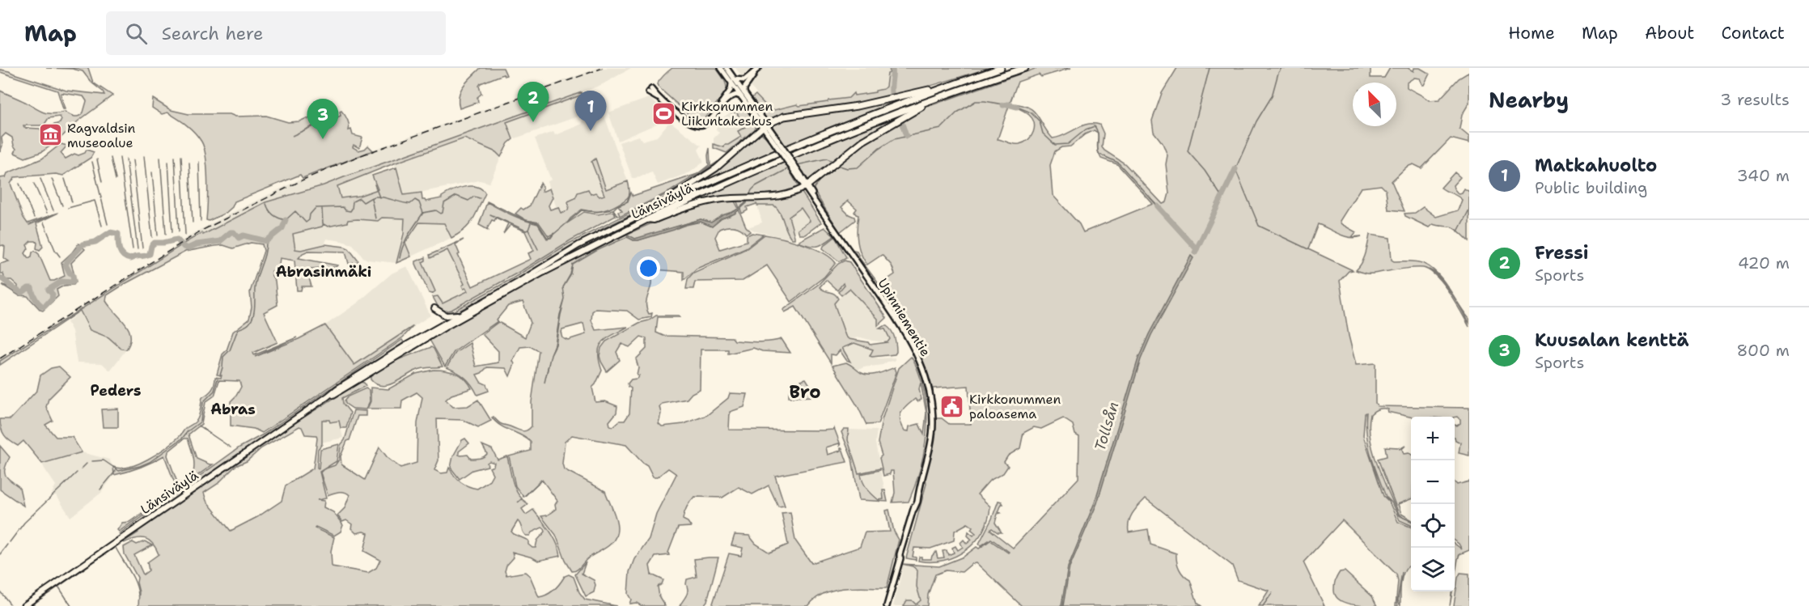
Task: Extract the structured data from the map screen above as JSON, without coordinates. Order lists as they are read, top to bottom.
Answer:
{
  "streets": {
    "highway": ["Länsiväylä"],
    "main road": ["Upinniementie"]
  },
  "districts": [
    "Abrasinmäki",
    "Peders",
    "Bro",
    "Abras"
  ],
  "water": ["Tollsån"],
  "places": {
    "sports": ["Kirkkonummen Liikuntakeskus"],
    "museum": ["Ragvaldsin museoalue"],
    "public building": ["Kirkkonummen paloasema"]
  },
  "north": "top left",
  "page": {
    "header": "Map",
    "search": "Search here",
    "nav": [
      "Home",
      "Map",
      "About",
      "Contact"
    ],
    "heading": ["Nearby", "3 results"],
    "pins": ["2", "1", "3"],
    "list": [
      {
        "mark": "1",
        "name": "Matkahuolto",
        "note": "Public building",
        "value": "340 m"
      },
      {
        "mark": "2",
        "name": "Fressi",
        "note": "Sports",
        "value": "420 m"
      },
      {
        "mark": "3",
        "name": "Kuusalan kenttä",
        "note": "Sports",
        "value": "800 m"
      }
    ],
    "map_buttons": ["+", "−"]
  }
}
